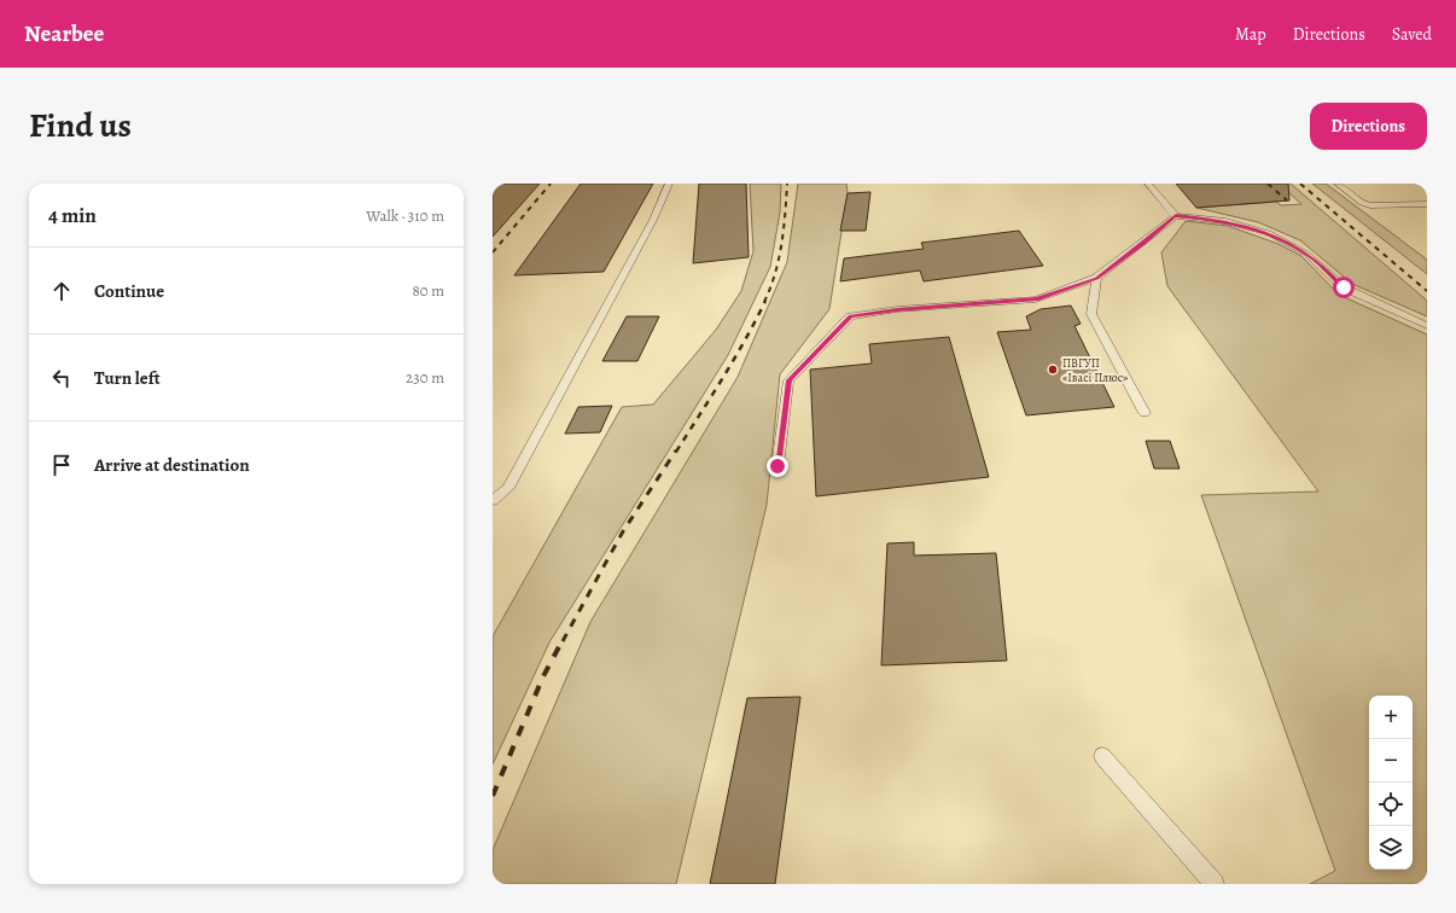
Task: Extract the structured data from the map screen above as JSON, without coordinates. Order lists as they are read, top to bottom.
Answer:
{
  "places": ["ПВГУП «Івасі Плюс»"],
  "page": {
    "header": "Nearbee",
    "nav": ["Map", "Directions", "Saved"],
    "title": "Find us",
    "buttons": "Directions",
    "heading": ["4 min", "Walk · 310 m"],
    "list": [
      ["Continue", "80 m"],
      ["Turn left", "230 m"],
      "Arrive at destination"
    ],
    "map_buttons": ["+", "−"]
  }
}
